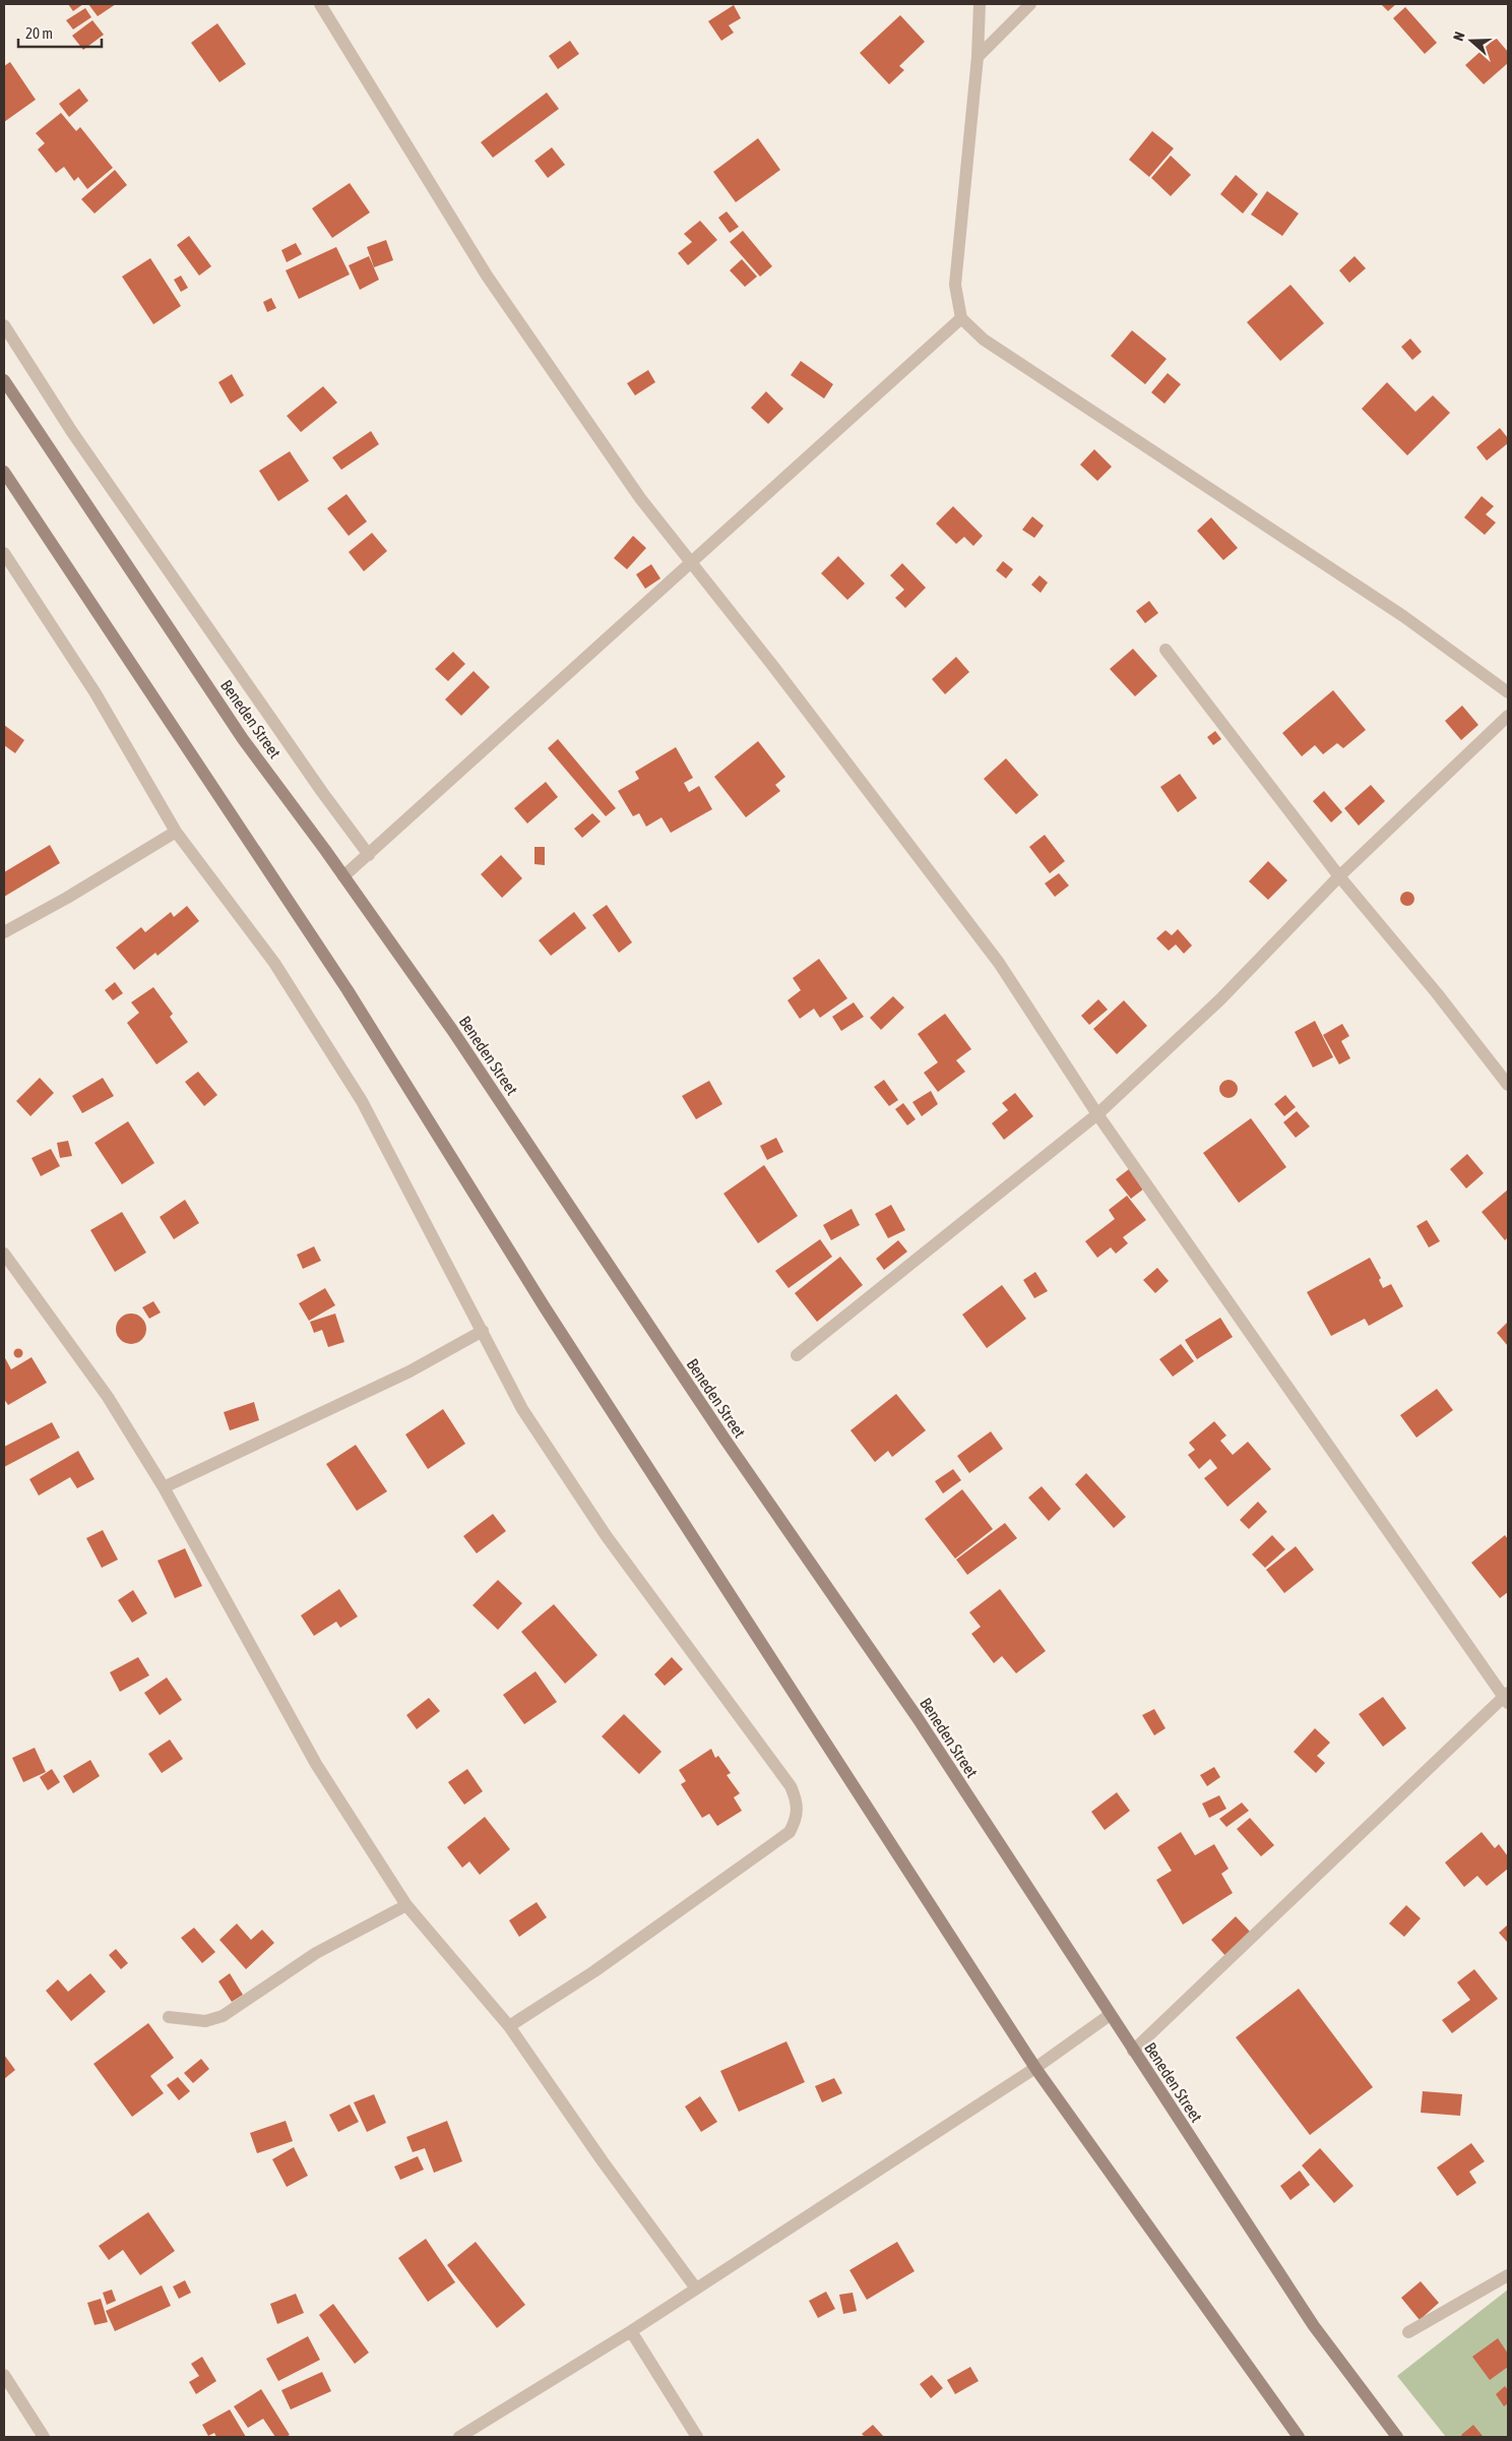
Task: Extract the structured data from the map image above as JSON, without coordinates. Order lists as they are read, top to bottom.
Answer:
{
  "streets": {
    "main road": ["Beneden Street"]
  },
  "scale_bar": "20 m",
  "north": "left"
}
